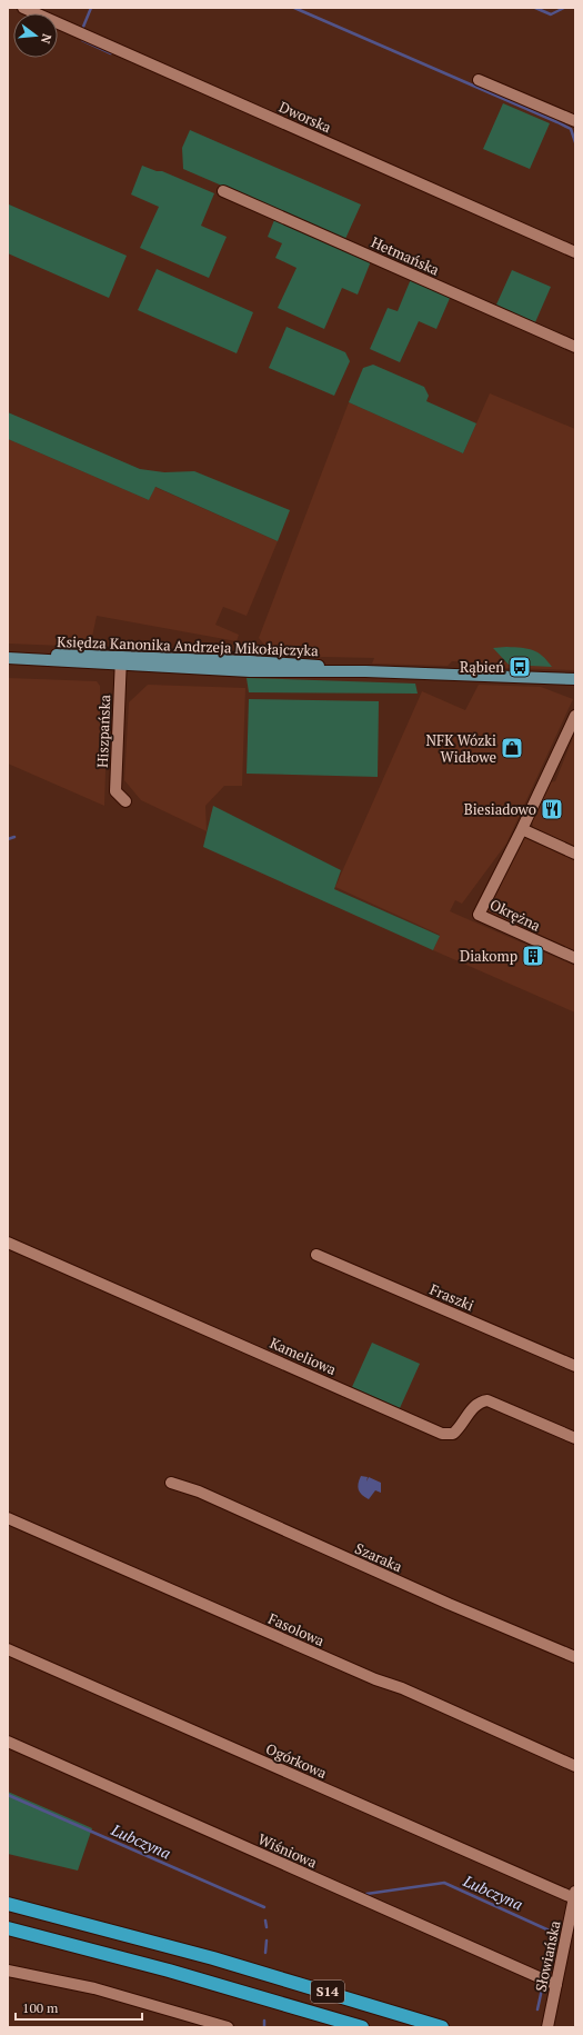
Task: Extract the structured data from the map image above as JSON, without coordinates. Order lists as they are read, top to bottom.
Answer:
{
  "streets": {
    "highway": ["S14"],
    "main road": ["Księdza Kanonika Andrzeja Mikołajczyka"],
    "street": [
      "Dworska",
      "Hetmańska",
      "Hiszpańska",
      "Okrężna",
      "Fraszki",
      "Kameliowa",
      "Szaraka",
      "Fasolowa",
      "Ogórkowa",
      "Wiśniowa",
      "Słowiańska"
    ]
  },
  "crossings": [
    ["Księdza Kanonika Andrzeja Mikołajczyka", "Hiszpańska"],
    ["Ogórkowa", "Słowiańska"],
    ["Wiśniowa", "Słowiańska"]
  ],
  "water": ["Lubczyna"],
  "places": {
    "bus stop": ["Rąbień"],
    "shop": ["NFK Wózki Widłowe"],
    "restaurant": ["Biesiadowo"],
    "building": ["Diakomp"]
  },
  "scale_bar": "100 m",
  "north": "right"
}
